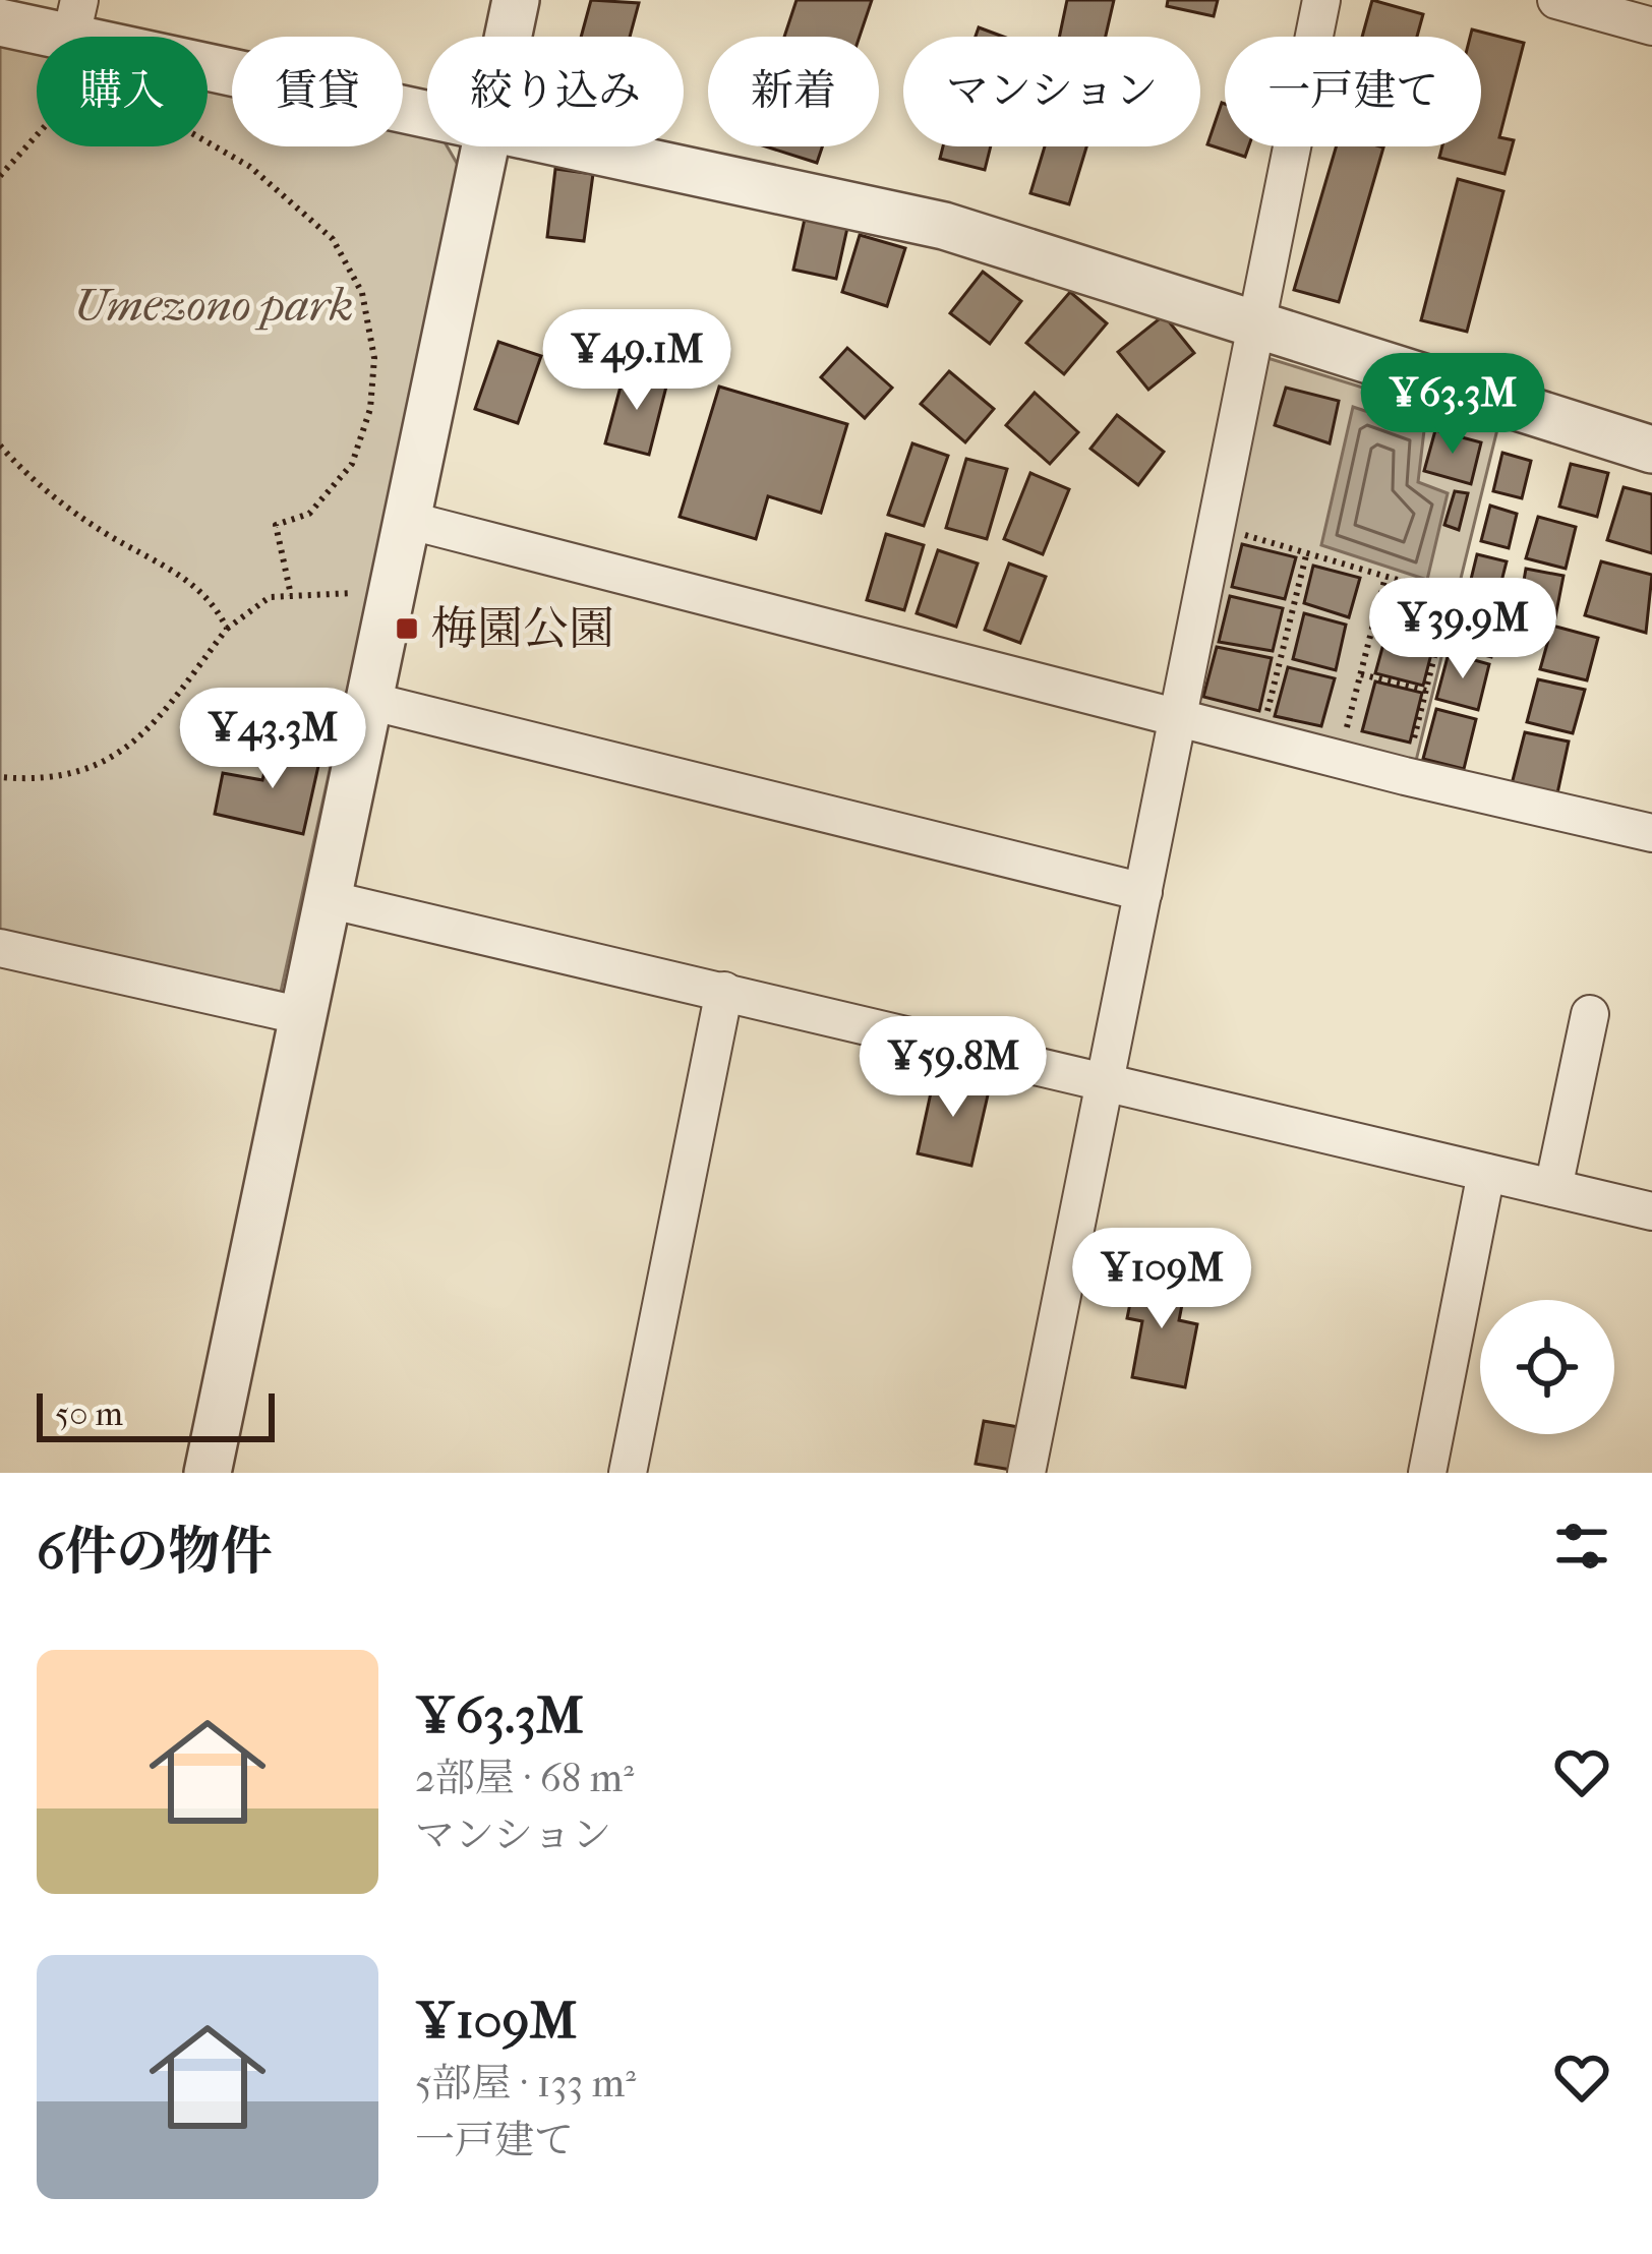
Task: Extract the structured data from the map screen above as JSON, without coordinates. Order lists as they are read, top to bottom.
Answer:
{
  "parks": ["Umezono park"],
  "places": {
    "transit": ["梅園公園"]
  },
  "scale_bar": "50 m",
  "page": {
    "chip": [
      "購入",
      "賃貸",
      "絞り込み",
      "新着",
      "マンション",
      "一戸建て"
    ],
    "price": [
      "¥49.1M",
      "¥63.3M",
      "¥39.9M",
      "¥43.3M",
      "¥59.8M",
      "¥109M"
    ],
    "scale": "50 m",
    "heading": "6件の物件",
    "list": [
      {
        "name": "¥63.3M",
        "note": "2部屋 · 68 m² · マンション"
      },
      {
        "name": "¥109M",
        "note": "5部屋 · 133 m² · 一戸建て"
      }
    ]
  }
}
